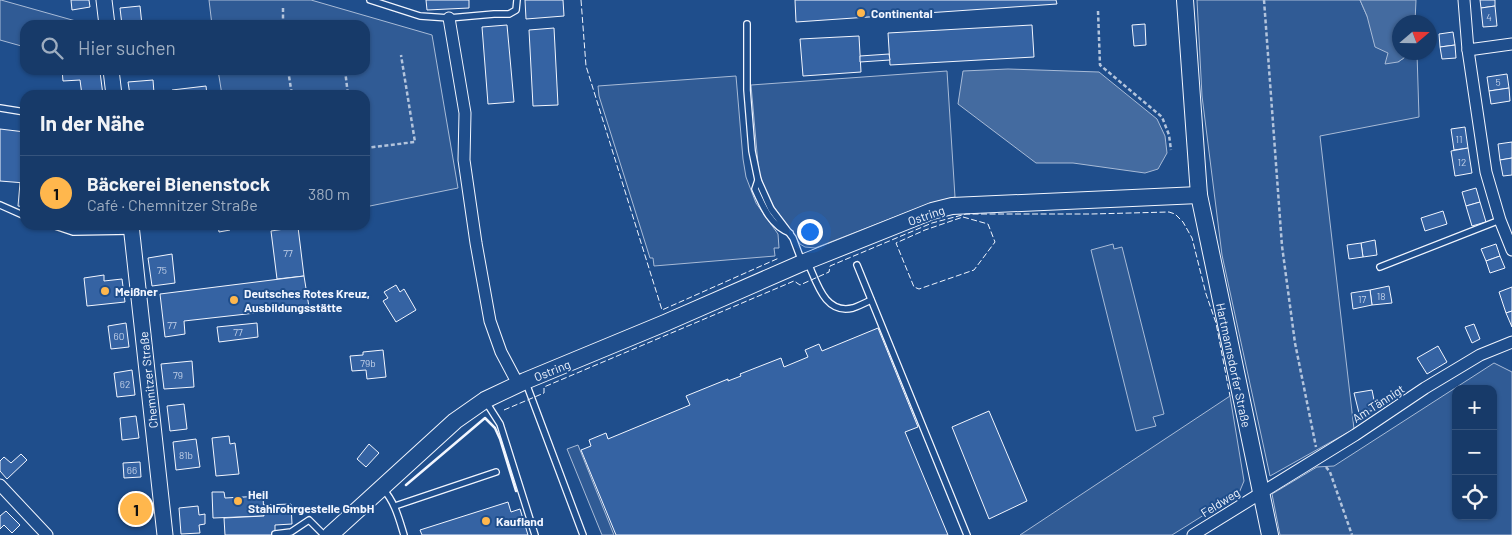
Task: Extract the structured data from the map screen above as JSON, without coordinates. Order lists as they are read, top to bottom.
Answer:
{
  "streets": {
    "main road": ["Ostring", "Hartmannsdorfer Straße"],
    "street": ["Chemnitzer Straße", "Am Tännigt", "Feldweg"]
  },
  "crossings": [
    ["Ostring", "Hartmannsdorfer Straße"],
    ["Hartmannsdorfer Straße", "Am Tännigt"],
    ["Hartmannsdorfer Straße", "Feldweg"],
    ["Am Tännigt", "Feldweg"]
  ],
  "places": [
    "Continental",
    "Meißner",
    "Deutsches Rotes Kreuz, Ausbildungsstätte",
    "Heil Stahlrohrgestelle GmbH",
    "Kaufland"
  ],
  "house_numbers": [
    "4",
    "5",
    "11",
    "12",
    "77",
    "75",
    "18",
    "17",
    "77",
    "77",
    "60",
    "79b",
    "79",
    "62",
    "81b",
    "66"
  ],
  "north": "right",
  "page": {
    "search": "Hier suchen",
    "heading": "In der Nähe",
    "list": [
      {
        "mark": "1",
        "name": "Bäckerei Bienenstock",
        "note": "Café · Chemnitzer Straße",
        "value": "380 m"
      }
    ],
    "map_buttons": ["+", "−"],
    "pins": "1"
  }
}
